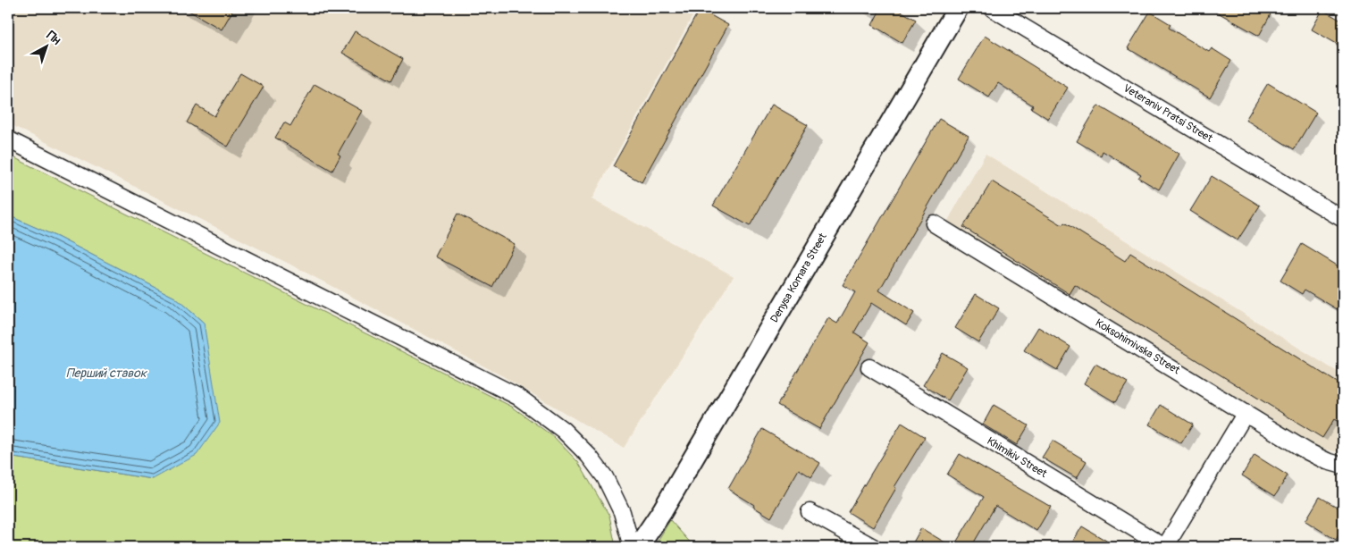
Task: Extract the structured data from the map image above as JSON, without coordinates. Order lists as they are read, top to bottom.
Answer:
{
  "streets": {
    "street": [
      "Veteraniv Pratsi Street",
      "Denysa Komara Street",
      "Koksohimivska Street",
      "Khimikiv Street"
    ]
  },
  "water": ["Перший ставок"],
  "north": "top right"
}
